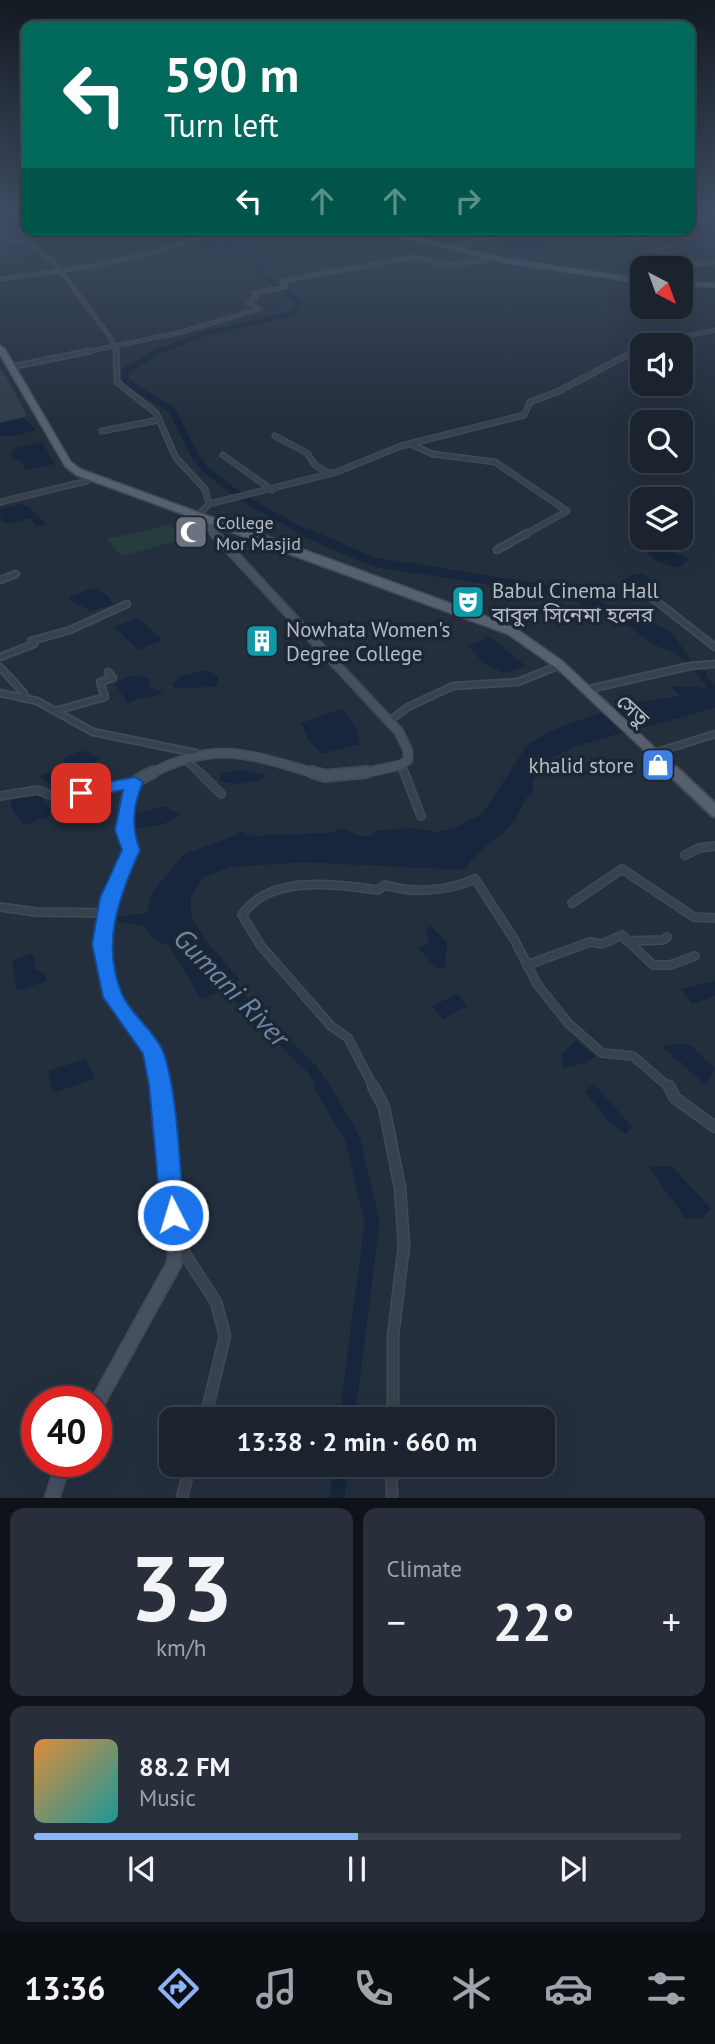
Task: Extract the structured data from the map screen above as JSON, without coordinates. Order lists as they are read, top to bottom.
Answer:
{
  "streets": {
    "main road": ["সেতু"]
  },
  "water": ["Gumani River"],
  "places": {
    "mosque": ["College Mor Masjid"],
    "theatre": ["Babul Cinema Hall বাবুল সিনেমা হলের"],
    "building": ["Nowhata Women's Degree College"],
    "shop": ["khalid store"]
  },
  "north": "bottom right",
  "page": {
    "turn": ["590 m", "Turn left"],
    "limit": "40",
    "trip": "13:38 · 2 min · 660 m",
    "tile": [
      ["33", "km/h"],
      "Climate"
    ],
    "heat": ["−", "22°", "+"],
    "song": ["88.2 FM", "Music"],
    "tabs": "13:36"
  }
}
